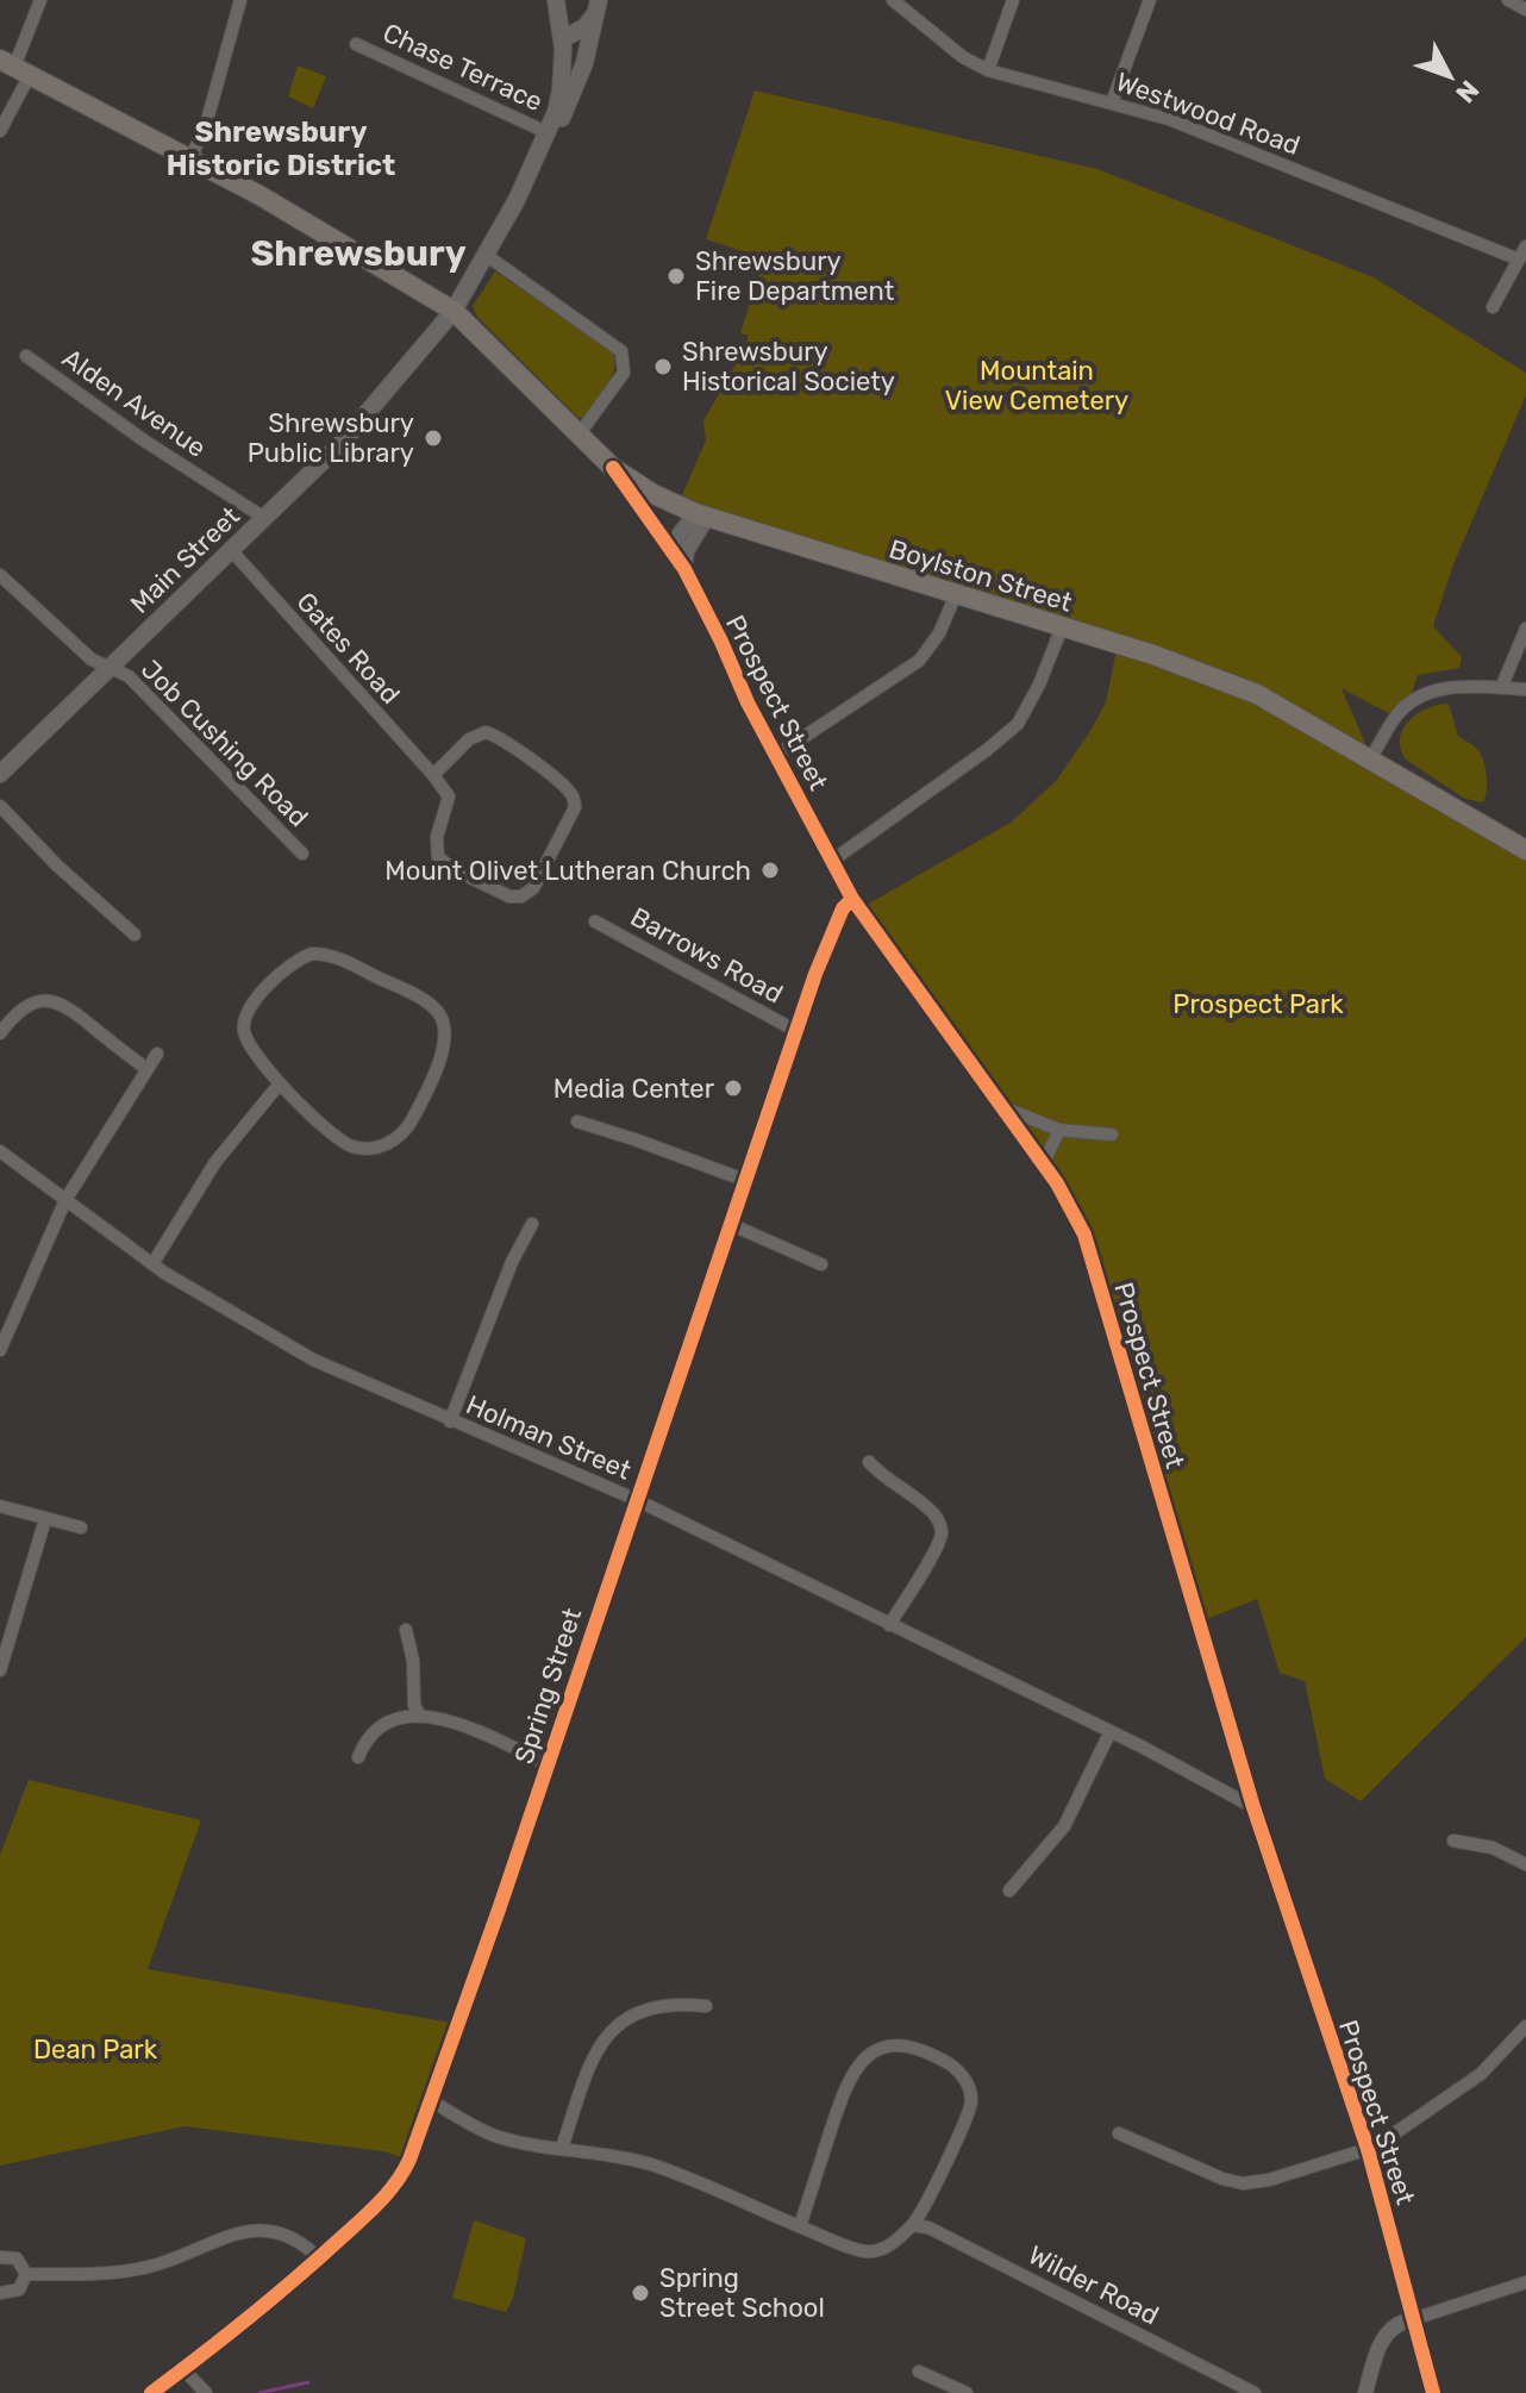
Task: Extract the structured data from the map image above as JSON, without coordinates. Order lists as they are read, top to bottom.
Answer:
{
  "streets": {
    "main road": ["Main Street", "Boylston Street"],
    "street": [
      "Chase Terrace",
      "Westwood Road",
      "Alden Avenue",
      "Gates Road",
      "Prospect Street",
      "Job Cushing Road",
      "Barrows Road",
      "Holman Street",
      "Spring Street",
      "Wilder Road"
    ]
  },
  "crossings": [
    ["Chase Terrace", "Main Street"],
    ["Alden Avenue", "Main Street"],
    ["Main Street", "Boylston Street"],
    ["Main Street", "Gates Road"],
    ["Main Street", "Job Cushing Road"],
    ["Boylston Street", "Prospect Street"],
    ["Prospect Street", "Holman Street"],
    ["Prospect Street", "Spring Street"],
    ["Barrows Road", "Spring Street"],
    ["Holman Street", "Spring Street"]
  ],
  "districts": ["Shrewsbury Historic District", "Shrewsbury"],
  "parks": ["Mountain View Cemetery", "Prospect Park", "Dean Park"],
  "places": [
    "Shrewsbury Fire Department",
    "Shrewsbury Historical Society",
    "Shrewsbury Public Library",
    "Mount Olivet Lutheran Church",
    "Media Center",
    "Spring Street School"
  ],
  "north": "bottom right"
}
